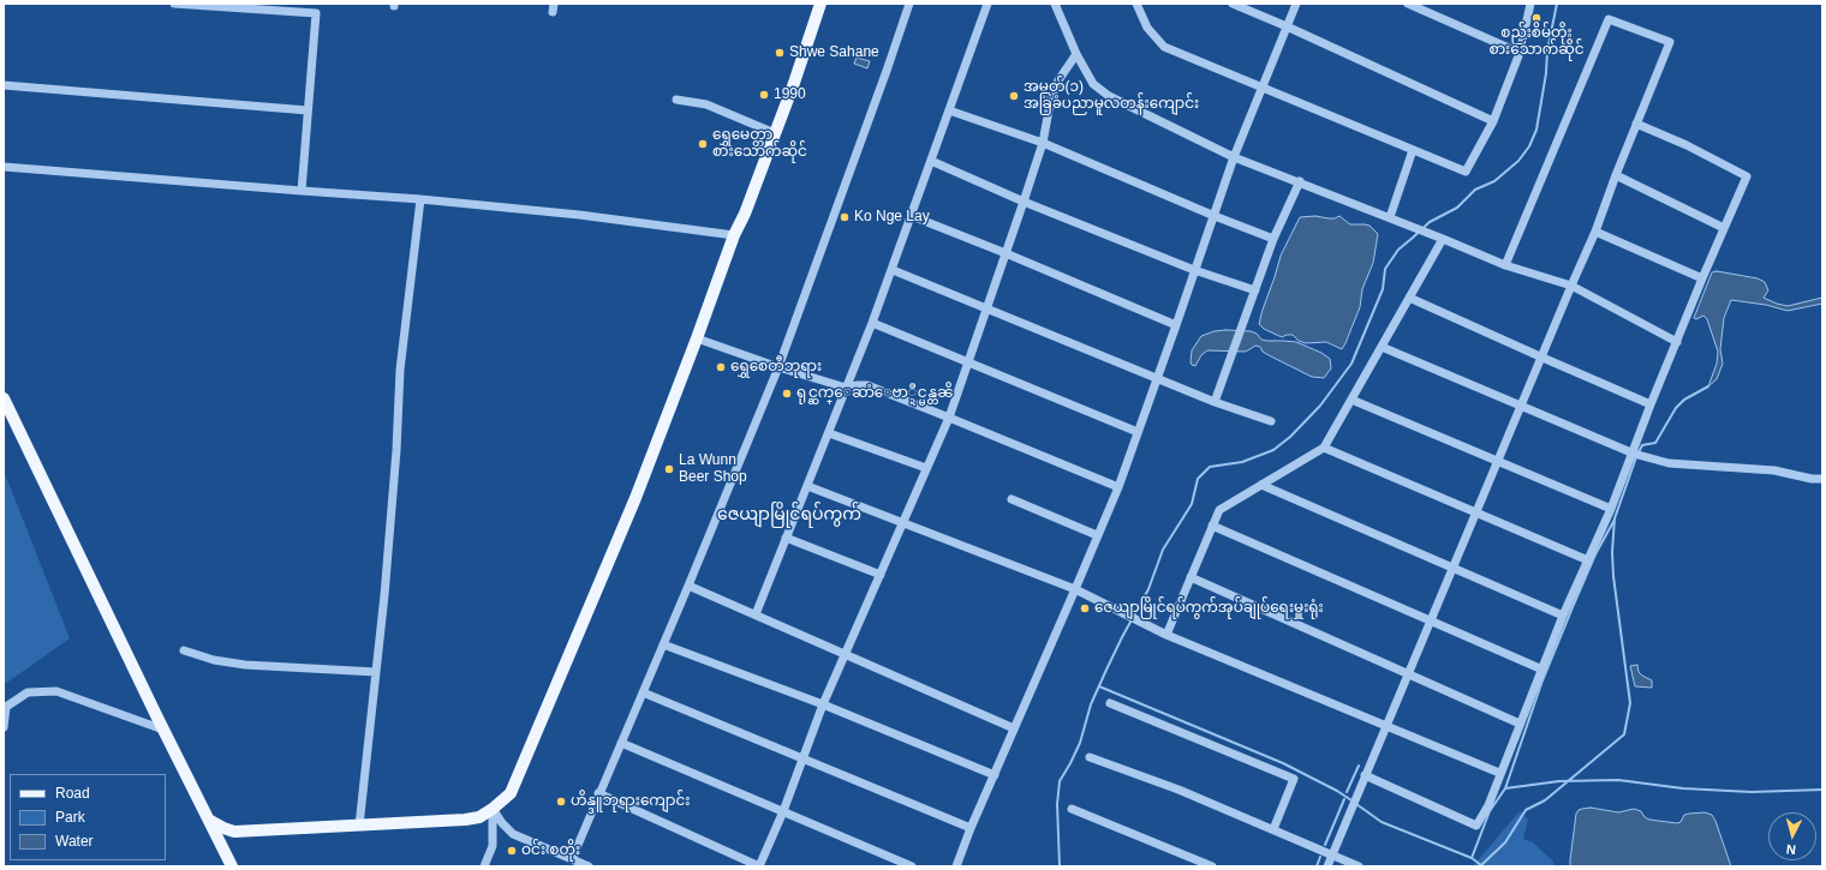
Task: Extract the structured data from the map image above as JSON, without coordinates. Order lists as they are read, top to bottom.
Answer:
{
  "districts": ["ဇေယျာမြိုင်ရပ်ကွက်"],
  "places": [
    "စည်းစိမ်တိုး စားသောက်ဆိုင်",
    "Shwe Sahane",
    "1990",
    "အမှတ်(၁) အခြခံပညာမူလတန်းကျောင်း",
    "ရွှေမေတ္တာ စားသောက်ဆိုင်",
    "Ko Nge Lay",
    "ရွှေစေတီဘုရား",
    "ရုင္ဆက္ေဆာံေဗာ္ဍဳင္မန္တၼိ",
    "La Wunn Beer Shop",
    "ဇေယျာမြိုင်ရပ်ကွက်အုပ်ချုပ်ရေးမှူးရုံး",
    "ဟိန္ဒူဘုရားကျောင်း",
    "ဝင်း စတိုး"
  ],
  "legend": ["Road", "Park", "Water"],
  "north": "bottom"
}
